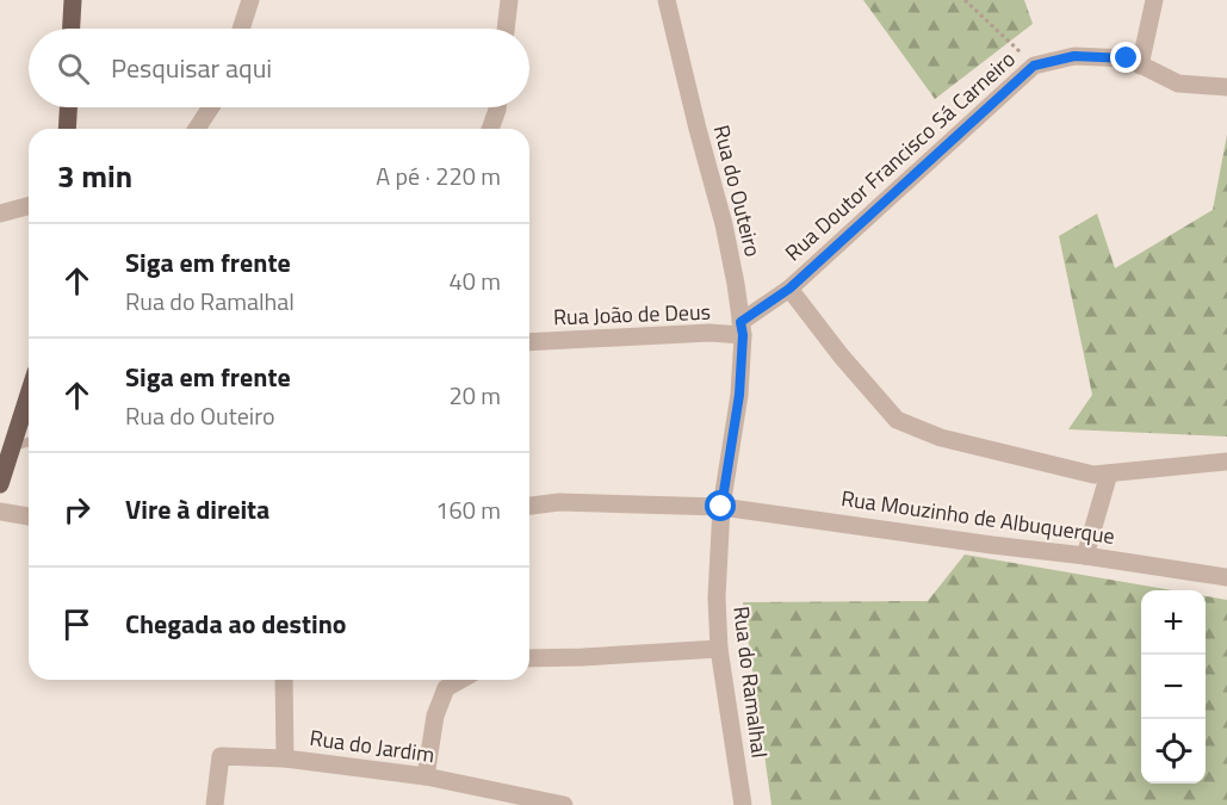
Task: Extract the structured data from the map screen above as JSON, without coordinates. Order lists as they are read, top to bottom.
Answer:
{
  "streets": {
    "street": [
      "Rua Doutor Francisco Sá Carneiro",
      "Rua do Outeiro",
      "Rua João de Deus",
      "Rua Mouzinho de Albuquerque",
      "Rua do Ramalhal",
      "Rua do Jardim"
    ]
  },
  "crossings": [
    ["Rua Doutor Francisco Sá Carneiro", "Rua do Outeiro"],
    ["Rua Doutor Francisco Sá Carneiro", "Rua João de Deus"],
    ["Rua do Outeiro", "Rua João de Deus"],
    ["Rua do Outeiro", "Rua do Ramalhal"],
    ["Rua Mouzinho de Albuquerque", "Rua do Ramalhal"]
  ],
  "page": {
    "search": "Pesquisar aqui",
    "heading": ["3 min", "A pé · 220 m"],
    "list": [
      ["Siga em frente", "Rua do Ramalhal", "40 m"],
      ["Siga em frente", "Rua do Outeiro", "20 m"],
      ["Vire à direita", "160 m"],
      "Chegada ao destino"
    ],
    "map_buttons": ["+", "−"]
  }
}
